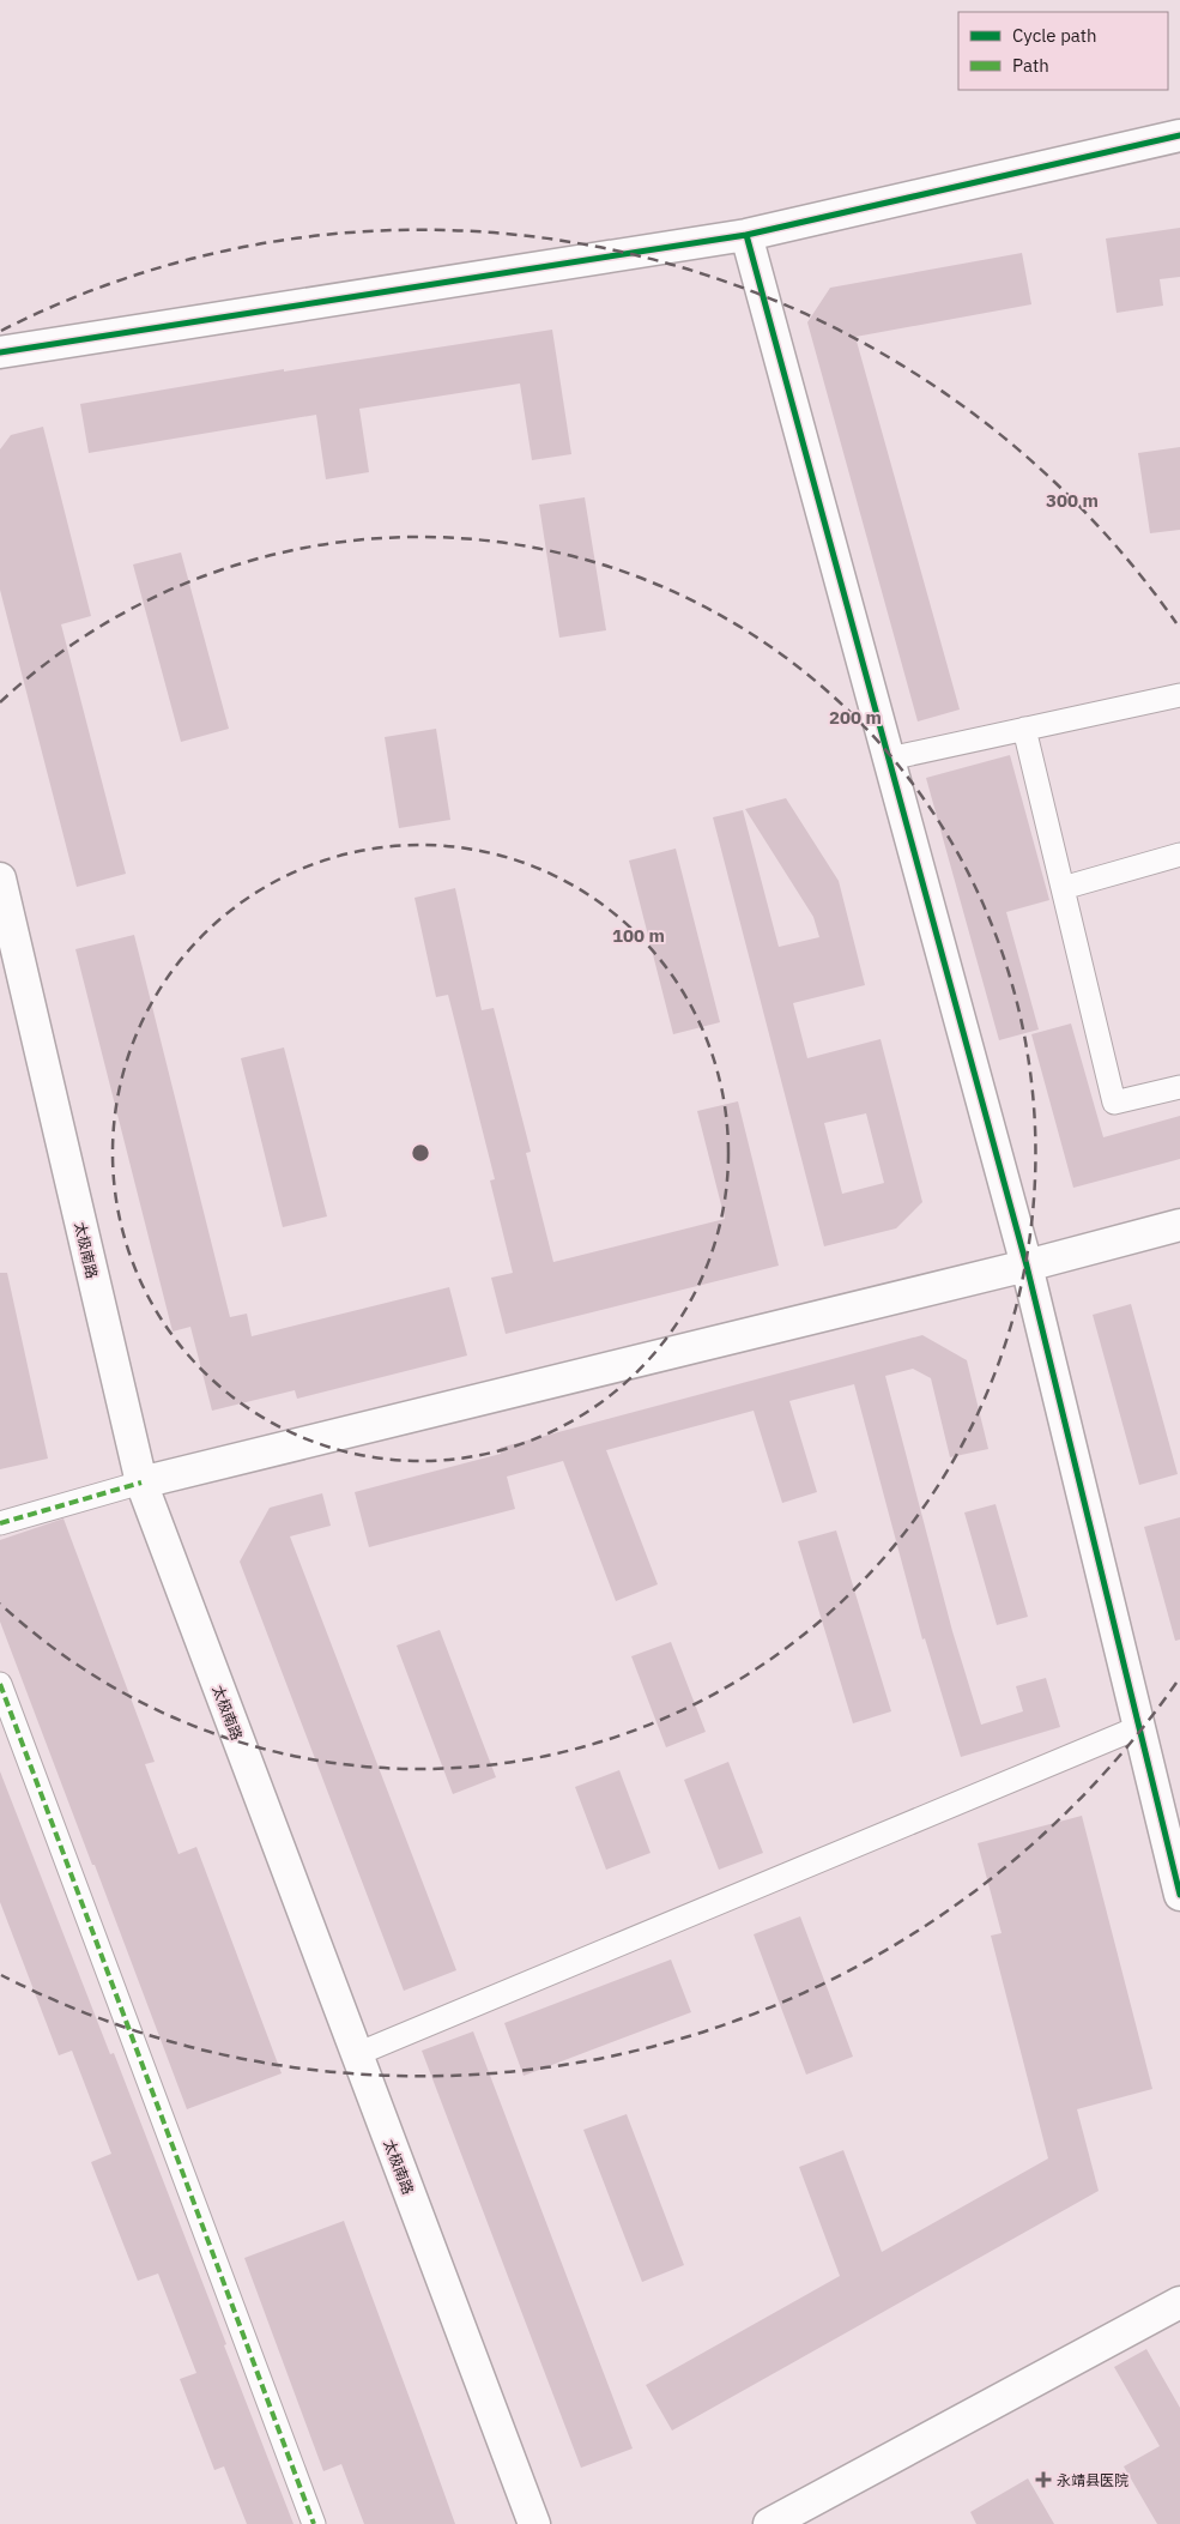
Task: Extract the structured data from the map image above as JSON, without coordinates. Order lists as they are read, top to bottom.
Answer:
{
  "streets": {
    "street": ["太极南路"]
  },
  "places": {
    "health": ["永靖县医院"]
  },
  "legend": ["Cycle path", "Path"],
  "rings": ["300 m", "200 m", "100 m"]
}
